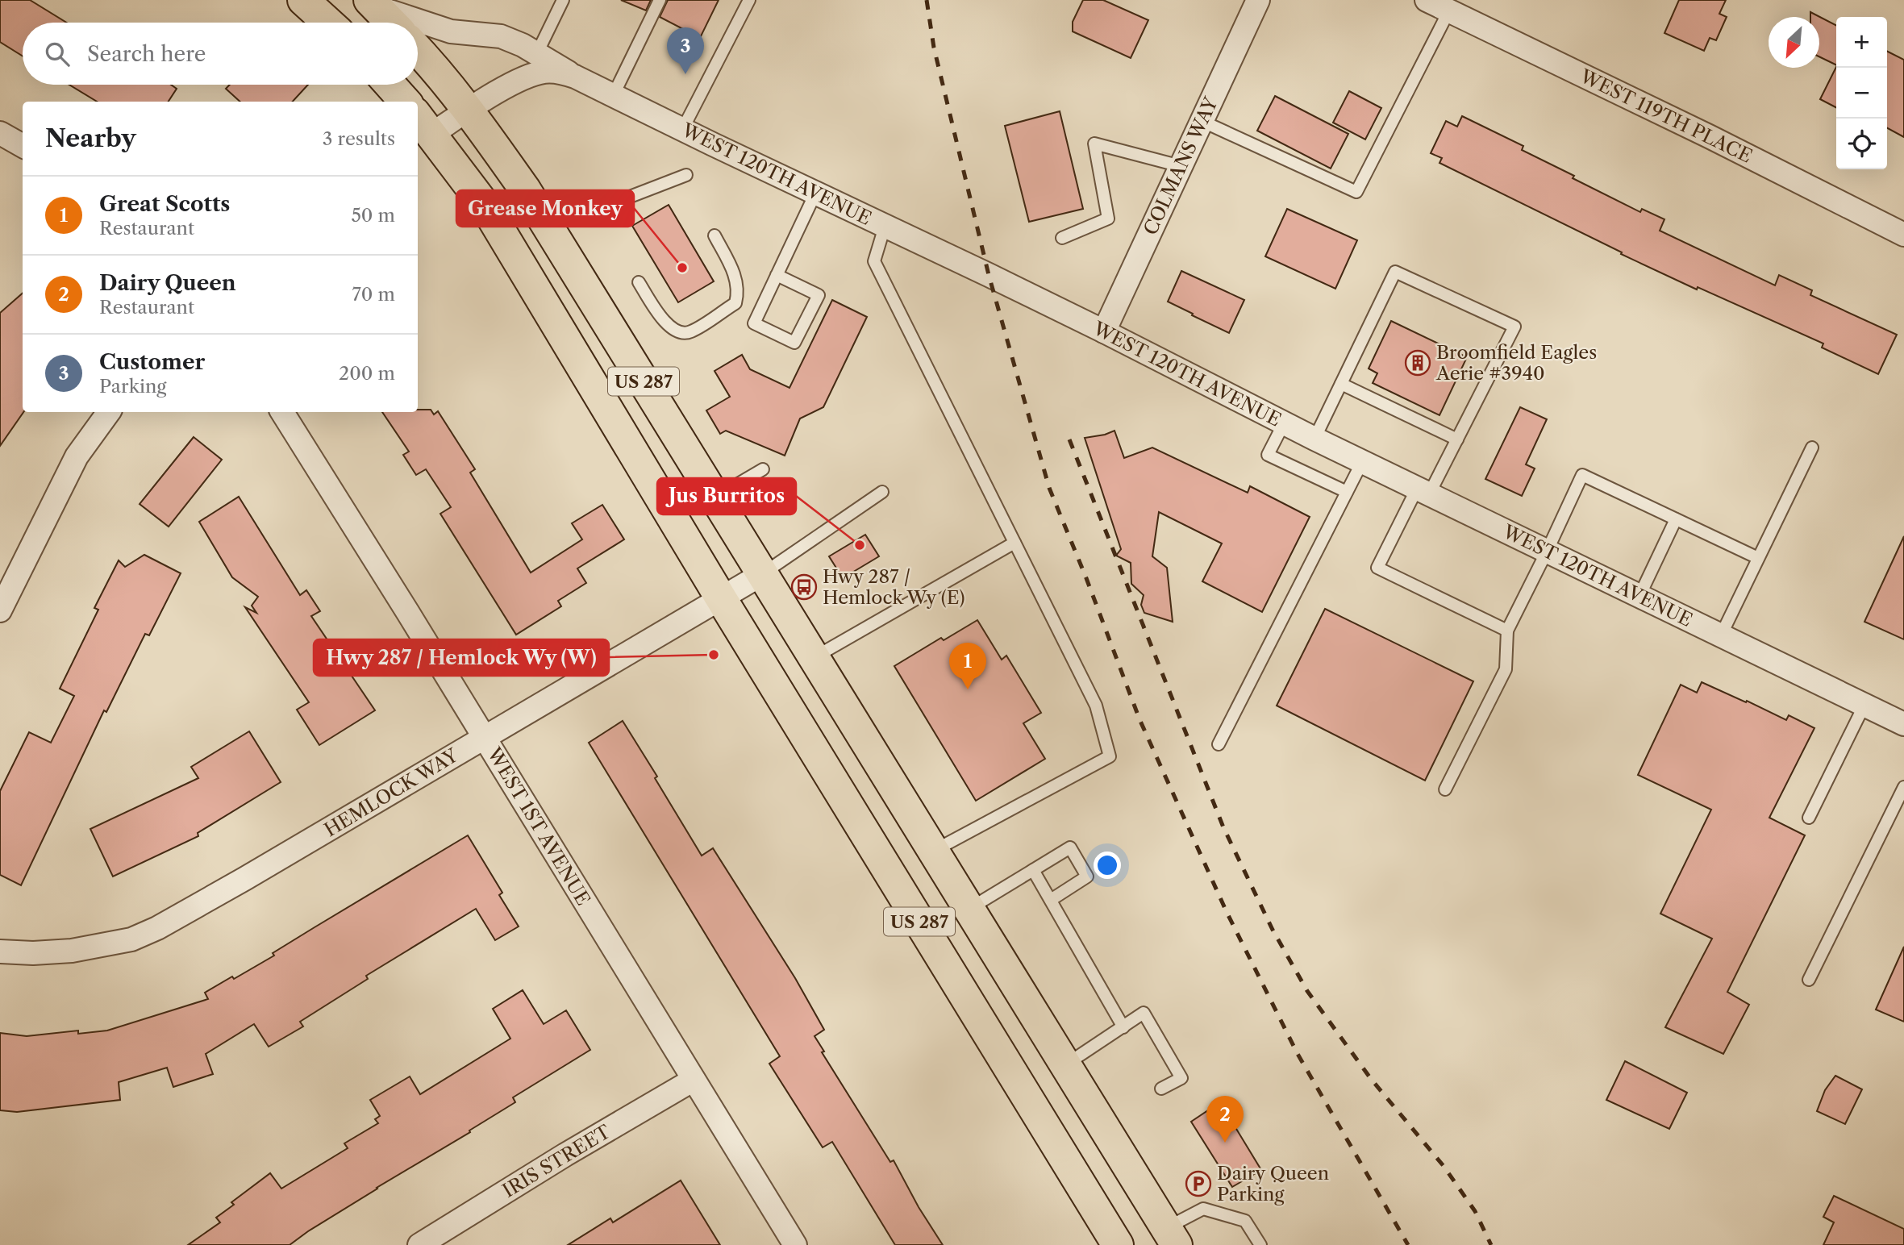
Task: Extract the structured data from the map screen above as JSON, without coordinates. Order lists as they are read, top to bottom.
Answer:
{
  "streets": {
    "main road": ["US 287"],
    "street": [
      "WEST 119TH PLACE",
      "COLMANS WAY",
      "WEST 120TH AVENUE",
      "HEMLOCK WAY",
      "WEST 1ST AVENUE",
      "IRIS STREET"
    ]
  },
  "crossings": [
    ["COLMANS WAY", "WEST 120TH AVENUE"],
    ["WEST 120TH AVENUE", "US 287"],
    ["US 287", "HEMLOCK WAY"],
    ["HEMLOCK WAY", "WEST 1ST AVENUE"],
    ["WEST 1ST AVENUE", "IRIS STREET"]
  ],
  "places": {
    "other": ["Grease Monkey", "Jus Burritos", "Hwy 287 / Hemlock Wy (W)"],
    "building": ["Broomfield Eagles Aerie #3940"],
    "bus stop": ["Hwy 287 / Hemlock Wy (E)"],
    "parking": ["Dairy Queen Parking"]
  },
  "north": "bottom left",
  "page": {
    "map_buttons": ["+", "−"],
    "search": "Search here",
    "pins": ["3", "1", "2"],
    "heading": ["Nearby", "3 results"],
    "list": [
      {
        "mark": "1",
        "name": "Great Scotts",
        "note": "Restaurant",
        "value": "50 m"
      },
      {
        "mark": "2",
        "name": "Dairy Queen",
        "note": "Restaurant",
        "value": "70 m"
      },
      {
        "mark": "3",
        "name": "Customer",
        "note": "Parking",
        "value": "200 m"
      }
    ]
  }
}
